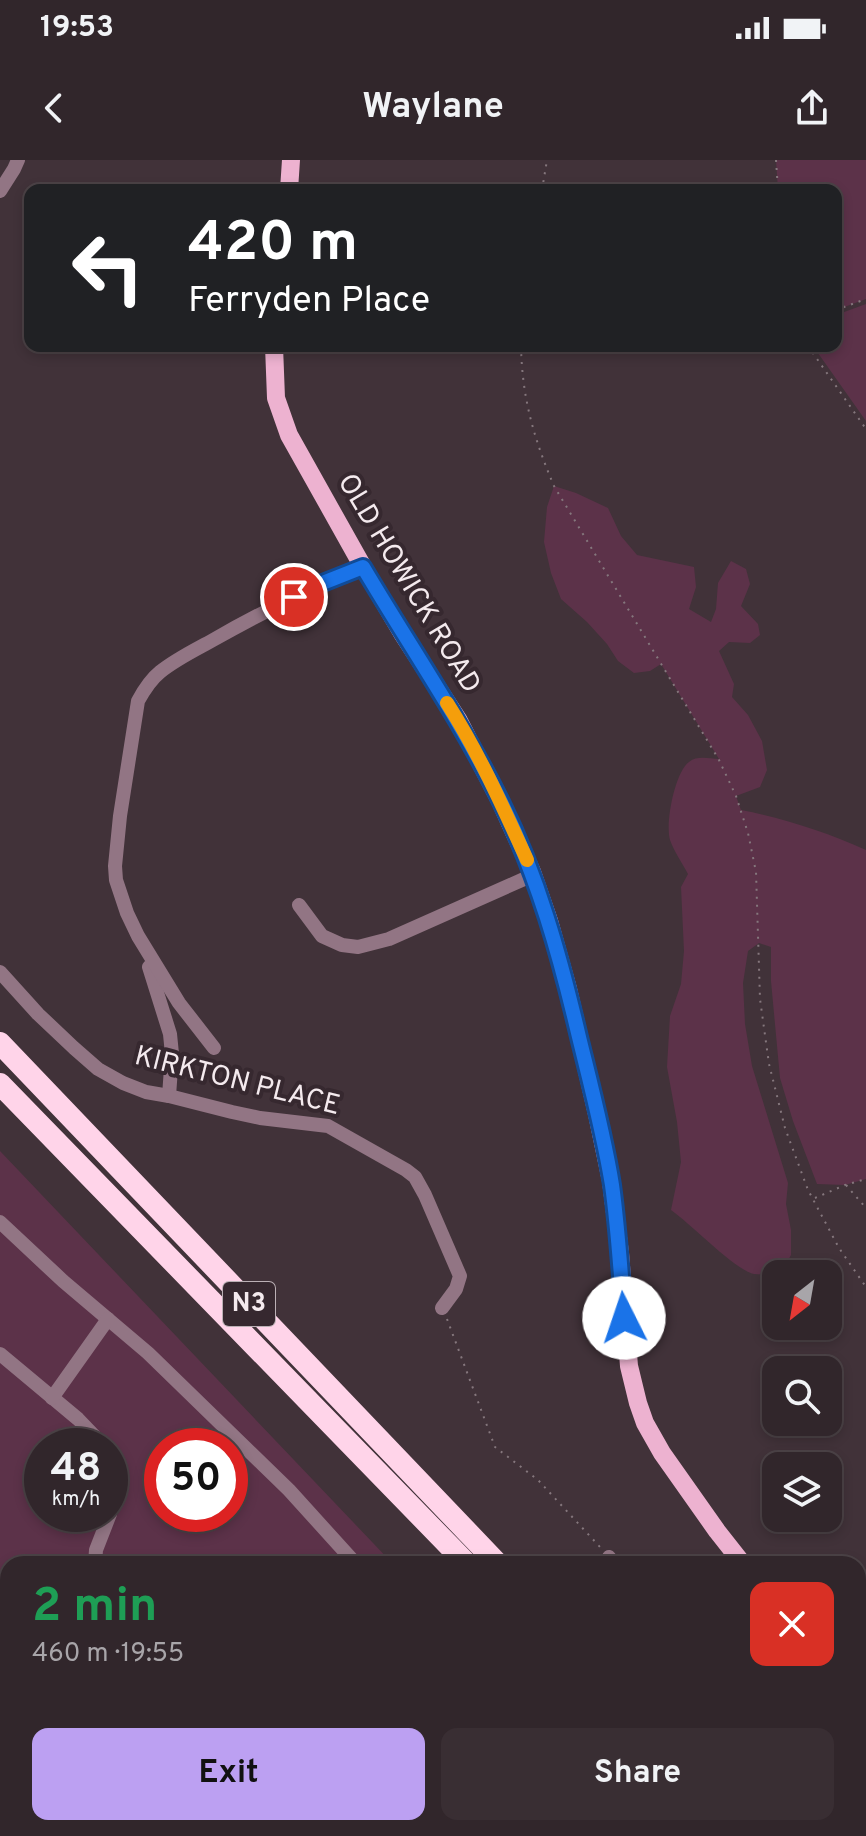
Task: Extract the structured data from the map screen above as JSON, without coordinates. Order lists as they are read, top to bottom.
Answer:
{
  "streets": {
    "highway": ["N3"],
    "main road": ["OLD HOWICK ROAD"],
    "street": ["KIRKTON PLACE"]
  },
  "north": "bottom left",
  "page": {
    "status": "19:53",
    "header": "Waylane",
    "turn": ["420 m", "Ferryden Place"],
    "speed": "48 km/h",
    "limit": "50",
    "heading": ["2 min", "460 m · 19:55"],
    "buttons": ["Exit", "Share"]
  }
}
